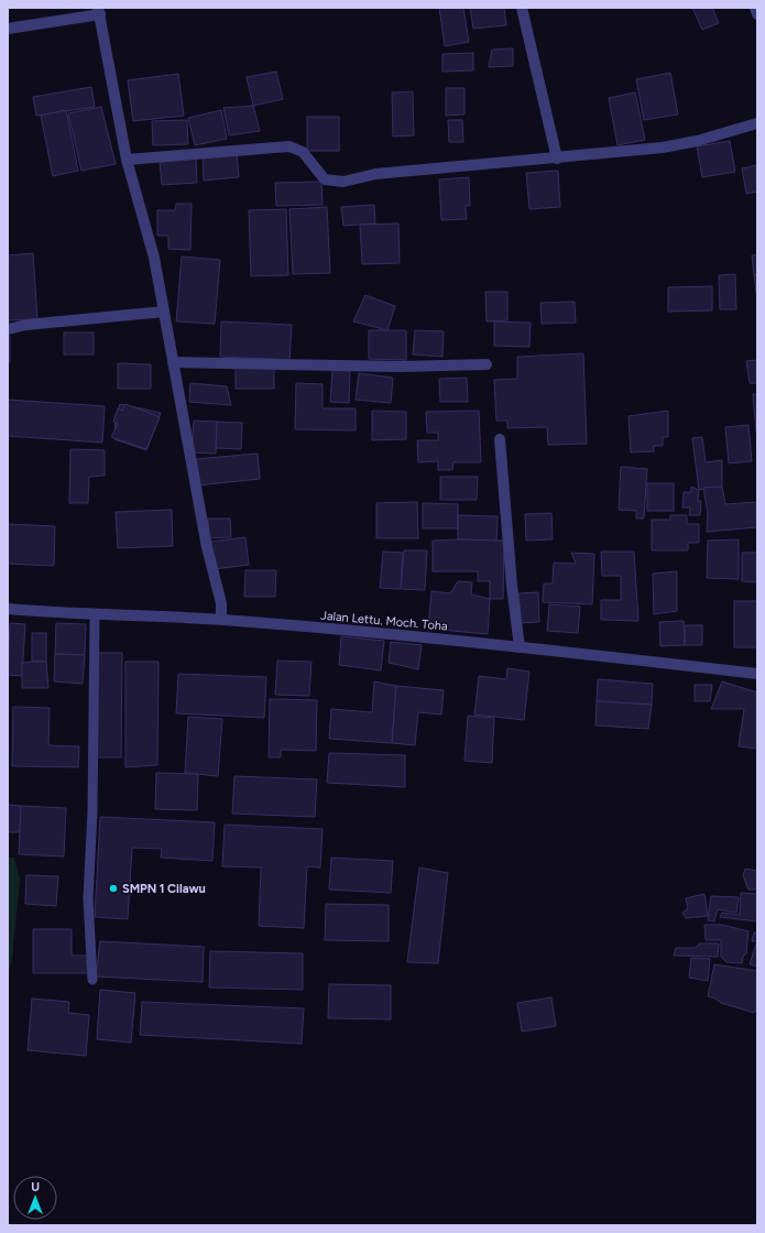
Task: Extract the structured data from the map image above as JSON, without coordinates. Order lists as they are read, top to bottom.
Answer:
{
  "streets": {
    "street": ["Jalan Lettu. Moch. Toha"]
  },
  "places": ["SMPN 1 Cilawu"],
  "north": "top"
}
